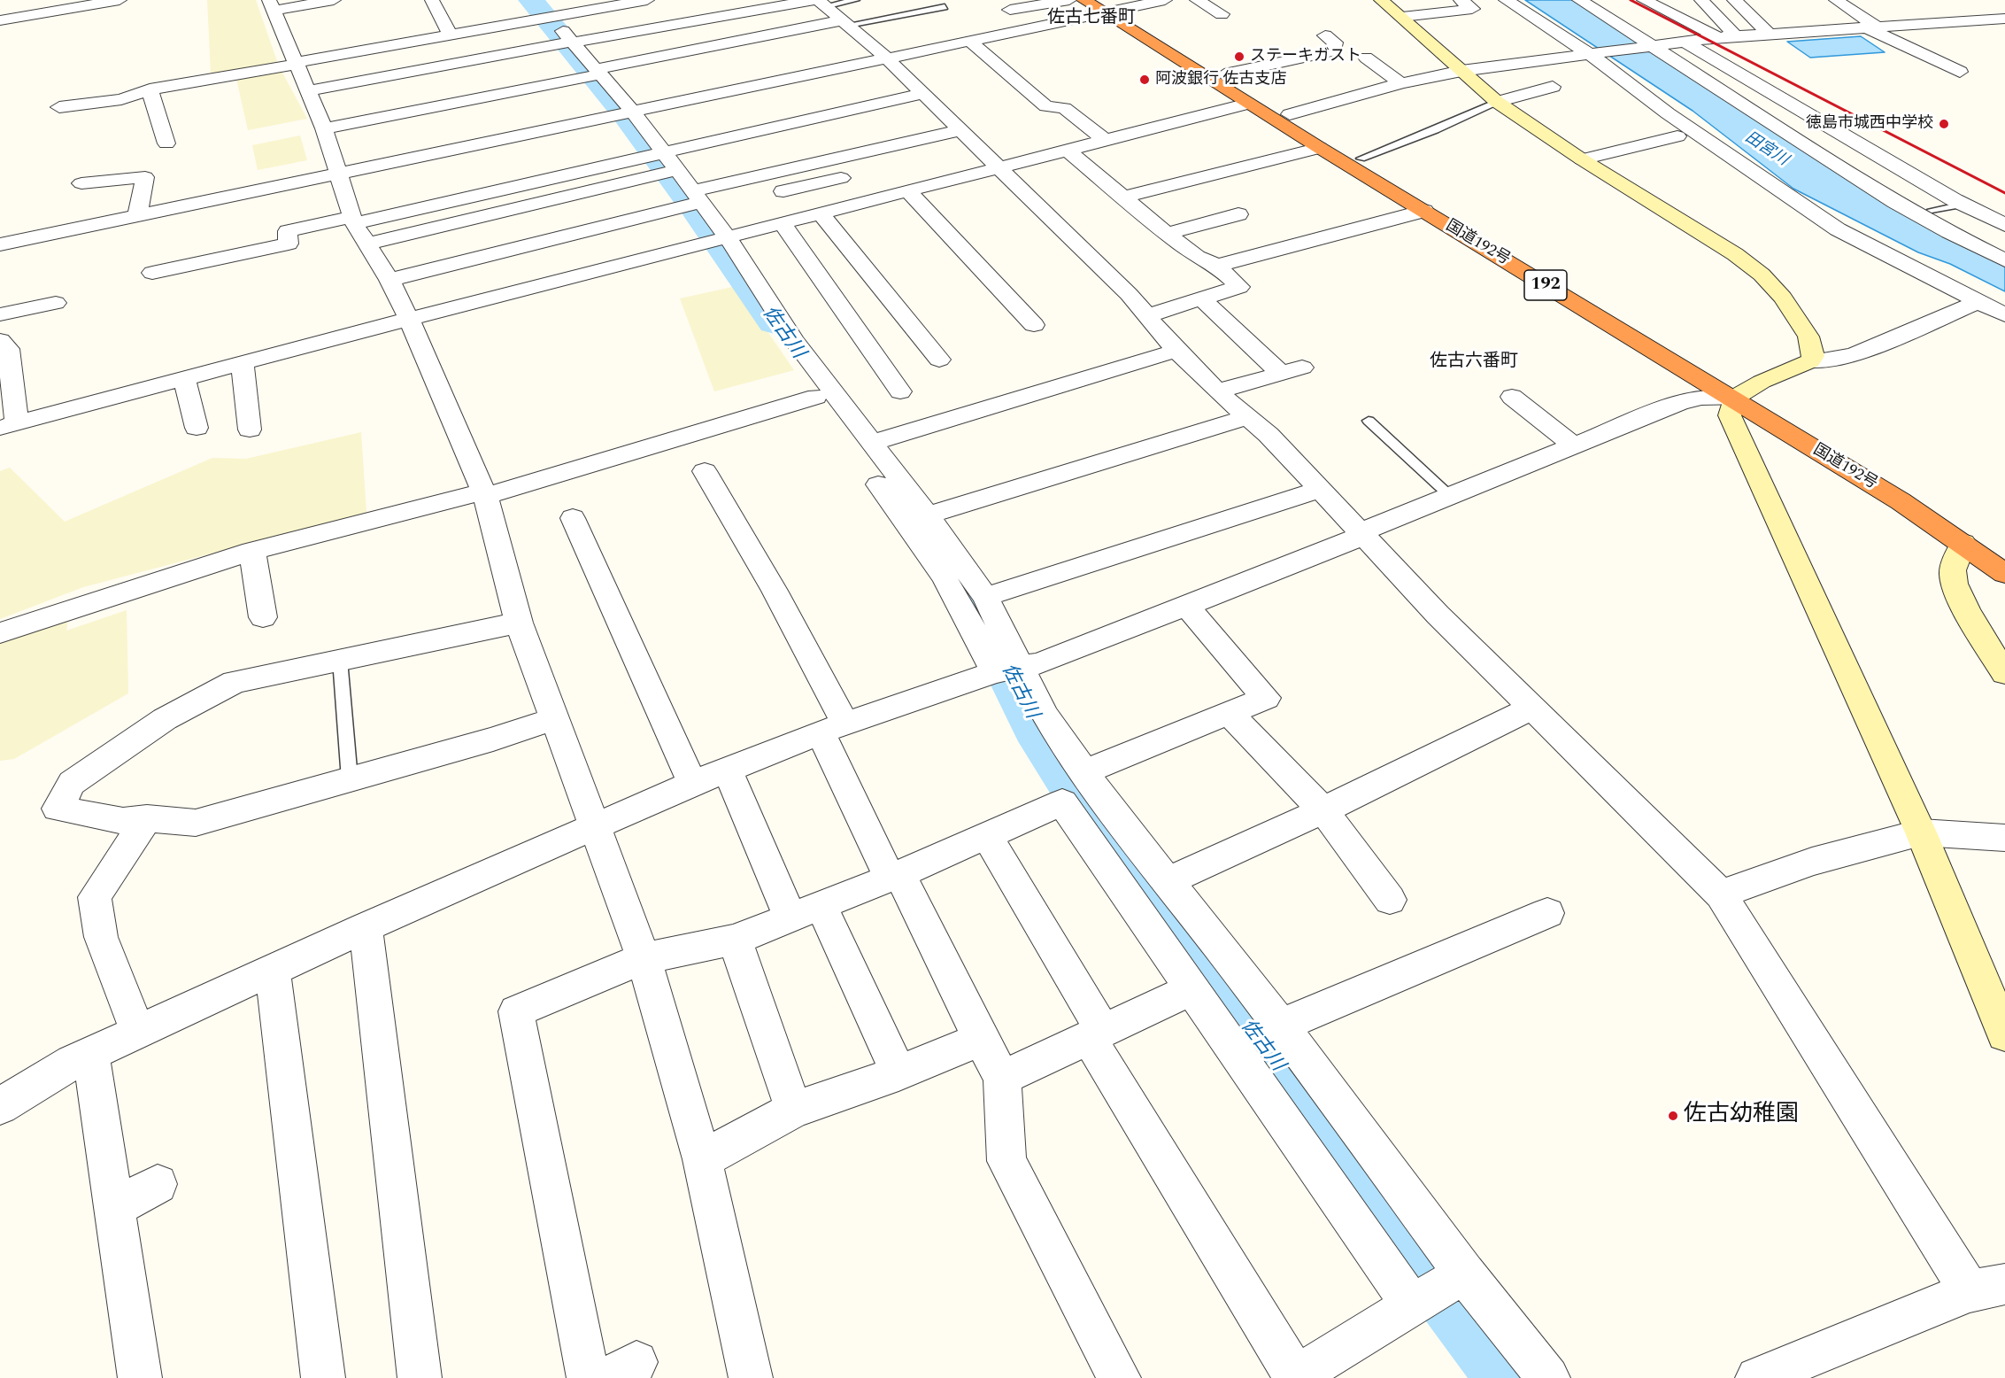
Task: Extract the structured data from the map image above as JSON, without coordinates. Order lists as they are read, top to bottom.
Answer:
{
  "streets": {
    "highway": ["国道192号", "192"]
  },
  "districts": ["佐古七番町", "佐古六番町"],
  "water": ["田宮川", "佐古川"],
  "places": [
    "ステーキガスト",
    "阿波銀行 佐古支店",
    "徳島市城西中学校",
    "佐古幼稚園"
  ]
}
